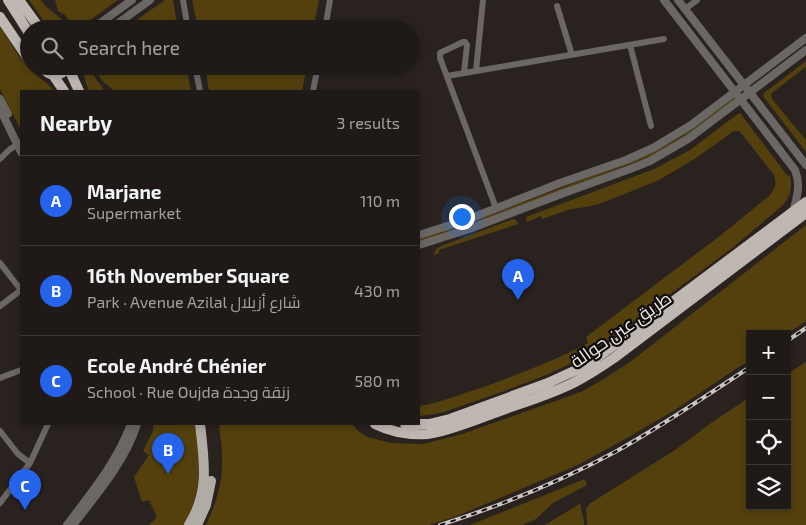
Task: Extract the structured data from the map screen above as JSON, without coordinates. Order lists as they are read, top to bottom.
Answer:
{
  "streets": {
    "highway": ["طريق عين حوالة"]
  },
  "page": {
    "search": "Search here",
    "heading": ["Nearby", "3 results"],
    "list": [
      {
        "mark": "A",
        "name": "Marjane",
        "note": "Supermarket",
        "value": "110 m"
      },
      {
        "mark": "B",
        "name": "16th November Square",
        "note": "Park · Avenue Azilal شارع أزيلال",
        "value": "430 m"
      },
      {
        "mark": "C",
        "name": "Ecole André Chénier",
        "note": "School · Rue Oujda زنقة وجدة",
        "value": "580 m"
      }
    ],
    "pins": ["A", "B", "C"],
    "map_buttons": ["+", "−"]
  }
}
